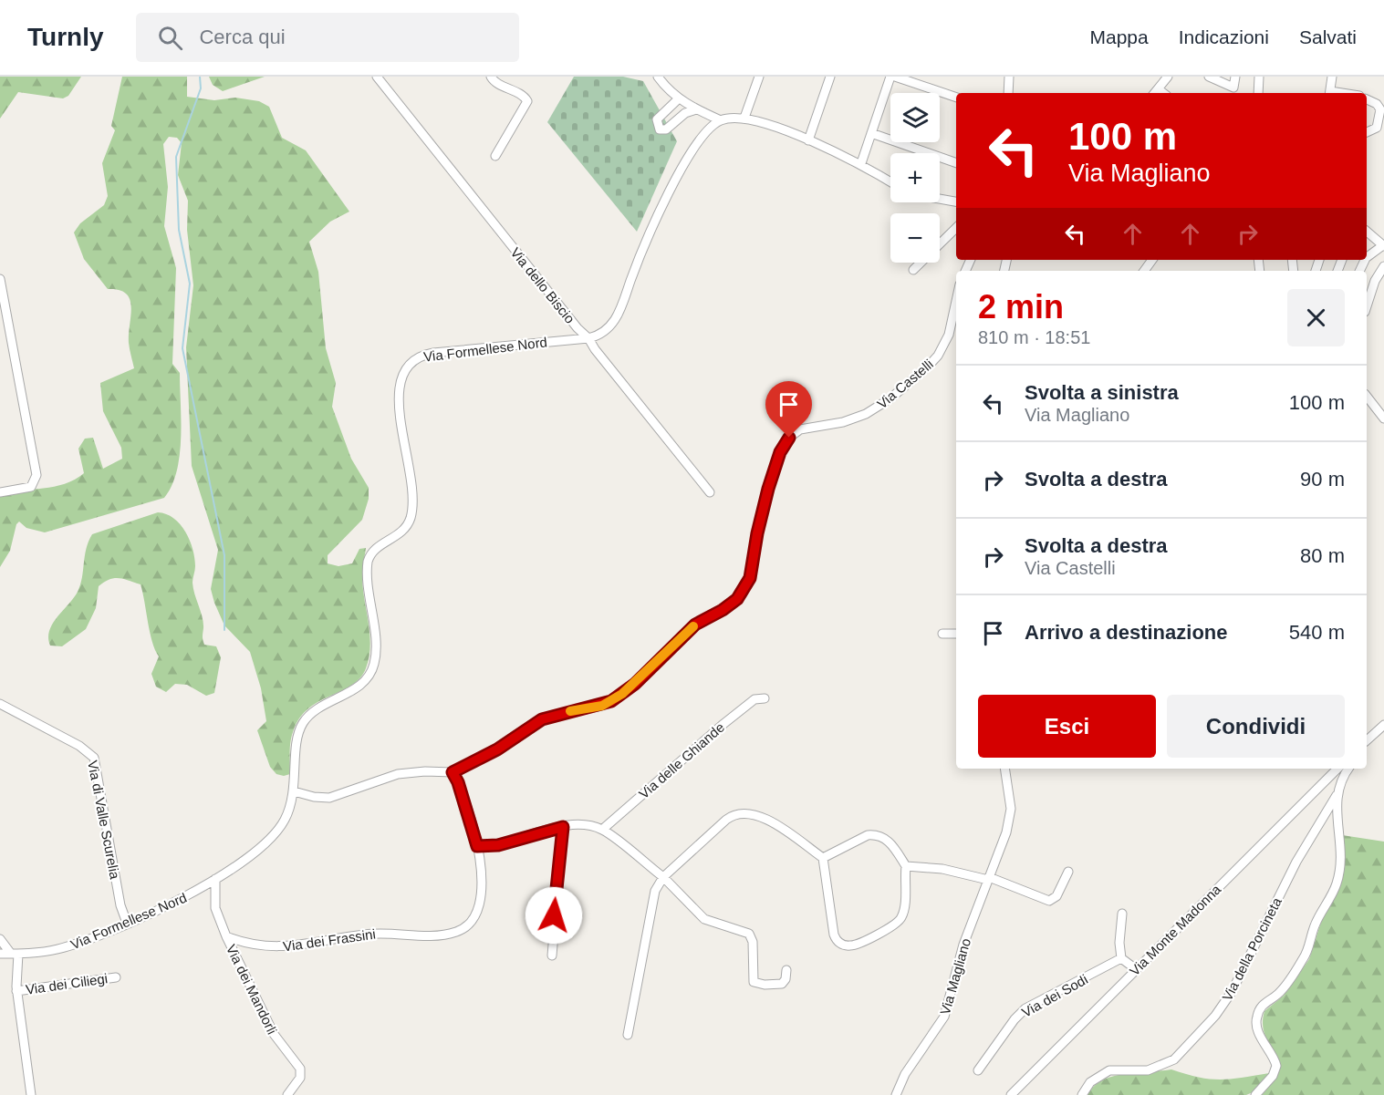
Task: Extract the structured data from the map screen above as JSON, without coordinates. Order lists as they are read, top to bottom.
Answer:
{
  "streets": {
    "street": [
      "Via dello Biscio",
      "Via Formellese Nord",
      "Via Castelli",
      "Via delle Ghiande",
      "Via di Valle Scurelia",
      "Via Monte Madonna",
      "Via dei Frassini",
      "Via della Porcineta",
      "Via Magliano",
      "Via dei Ciliegi",
      "Via dei Mandorli",
      "Via dei Sodi"
    ]
  },
  "crossings": [
    ["Via dello Biscio", "Via Formellese Nord"],
    ["Via Formellese Nord", "Via Castelli"],
    ["Via Formellese Nord", "Via di Valle Scurelia"],
    ["Via Formellese Nord", "Via dei Mandorli"],
    ["Via Castelli", "Via dei Frassini"],
    ["Via dei Frassini", "Via dei Mandorli"]
  ],
  "page": {
    "header": "Turnly",
    "search": "Cerca qui",
    "nav": ["Mappa", "Indicazioni", "Salvati"],
    "map_buttons": ["+", "−"],
    "turn": ["100 m", "Via Magliano"],
    "heading": ["2 min", "810 m · 18:51"],
    "list": [
      {
        "name": "Svolta a sinistra",
        "note": "Via Magliano",
        "value": "100 m"
      },
      {
        "name": "Svolta a destra",
        "value": "90 m"
      },
      {
        "name": "Svolta a destra",
        "note": "Via Castelli",
        "value": "80 m"
      },
      {
        "name": "Arrivo a destinazione",
        "value": "540 m"
      }
    ],
    "buttons": ["Esci", "Condividi"]
  }
}
